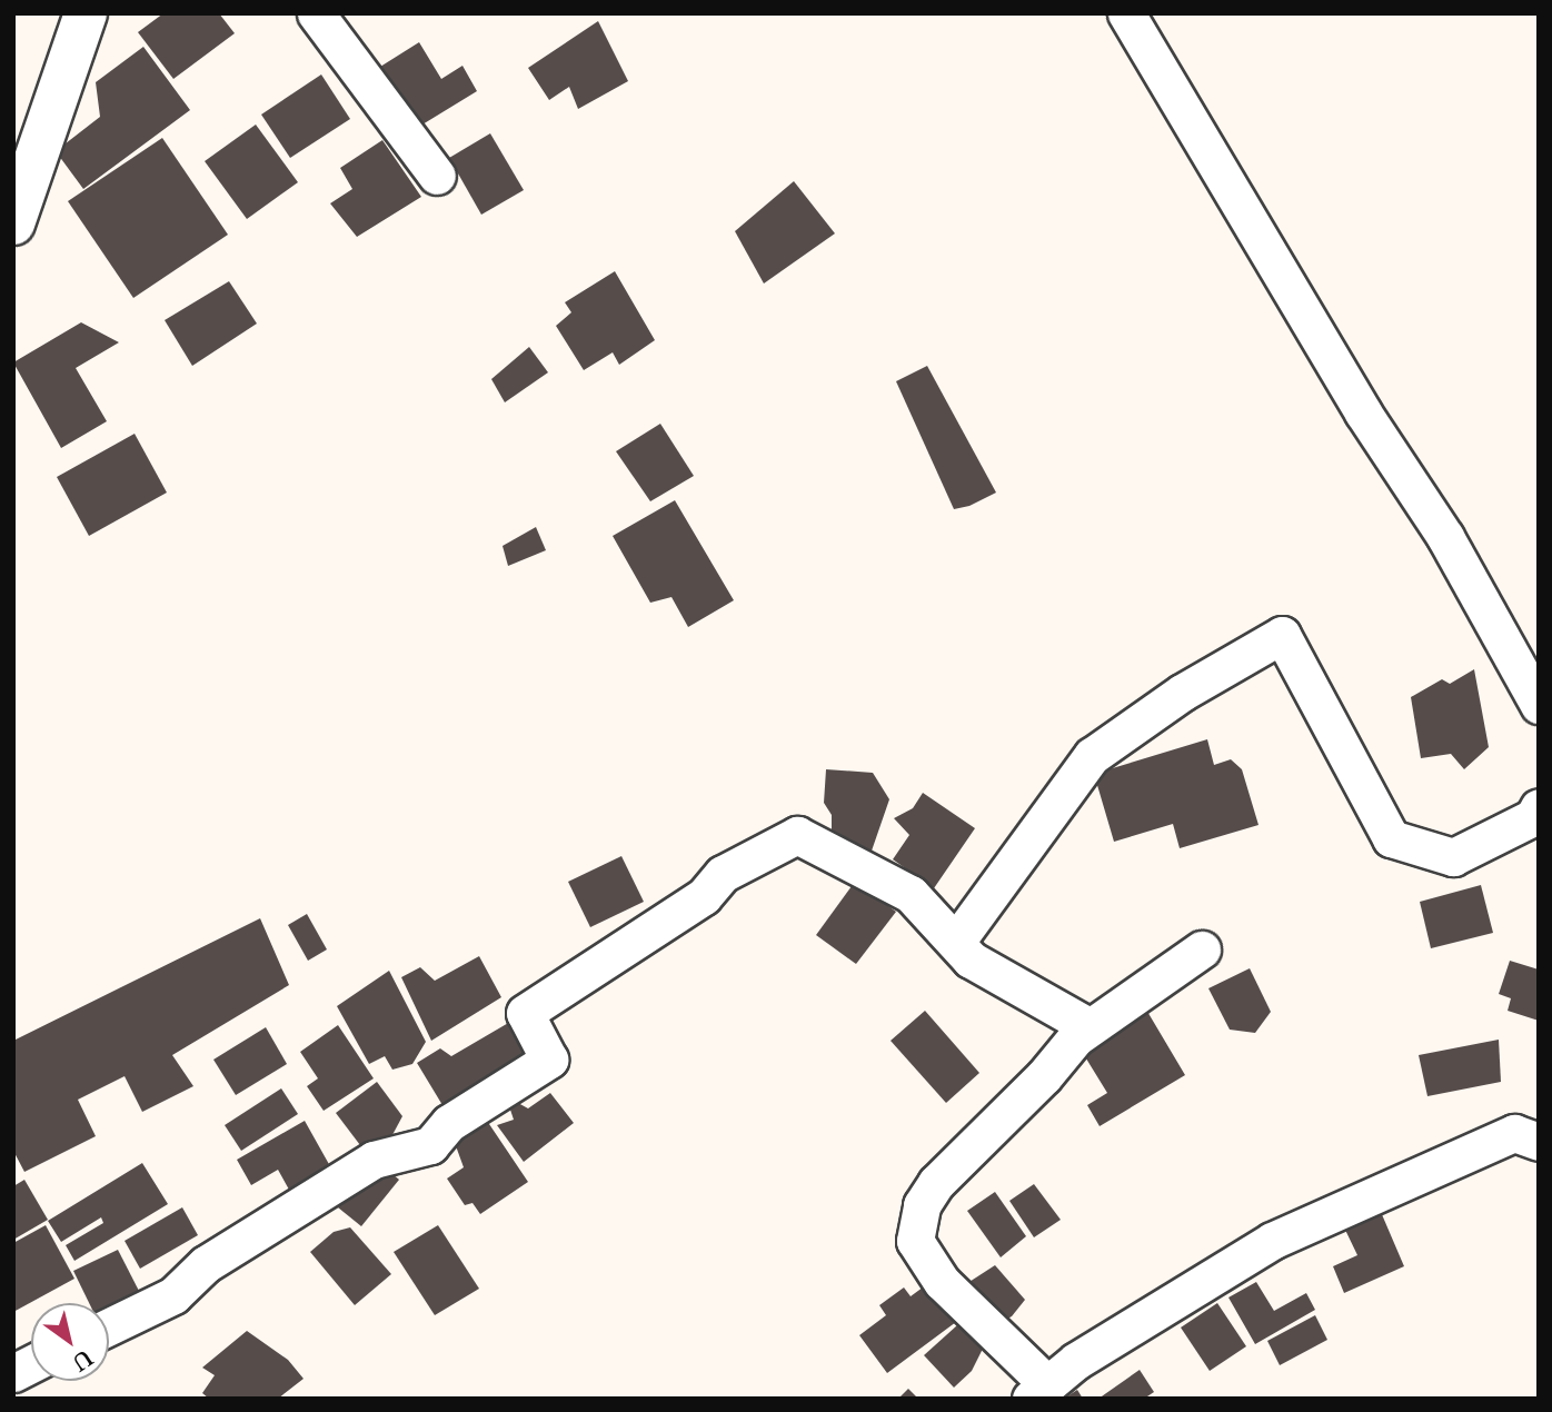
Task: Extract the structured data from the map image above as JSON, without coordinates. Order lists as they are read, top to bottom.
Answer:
{
  "north": "bottom right"
}
